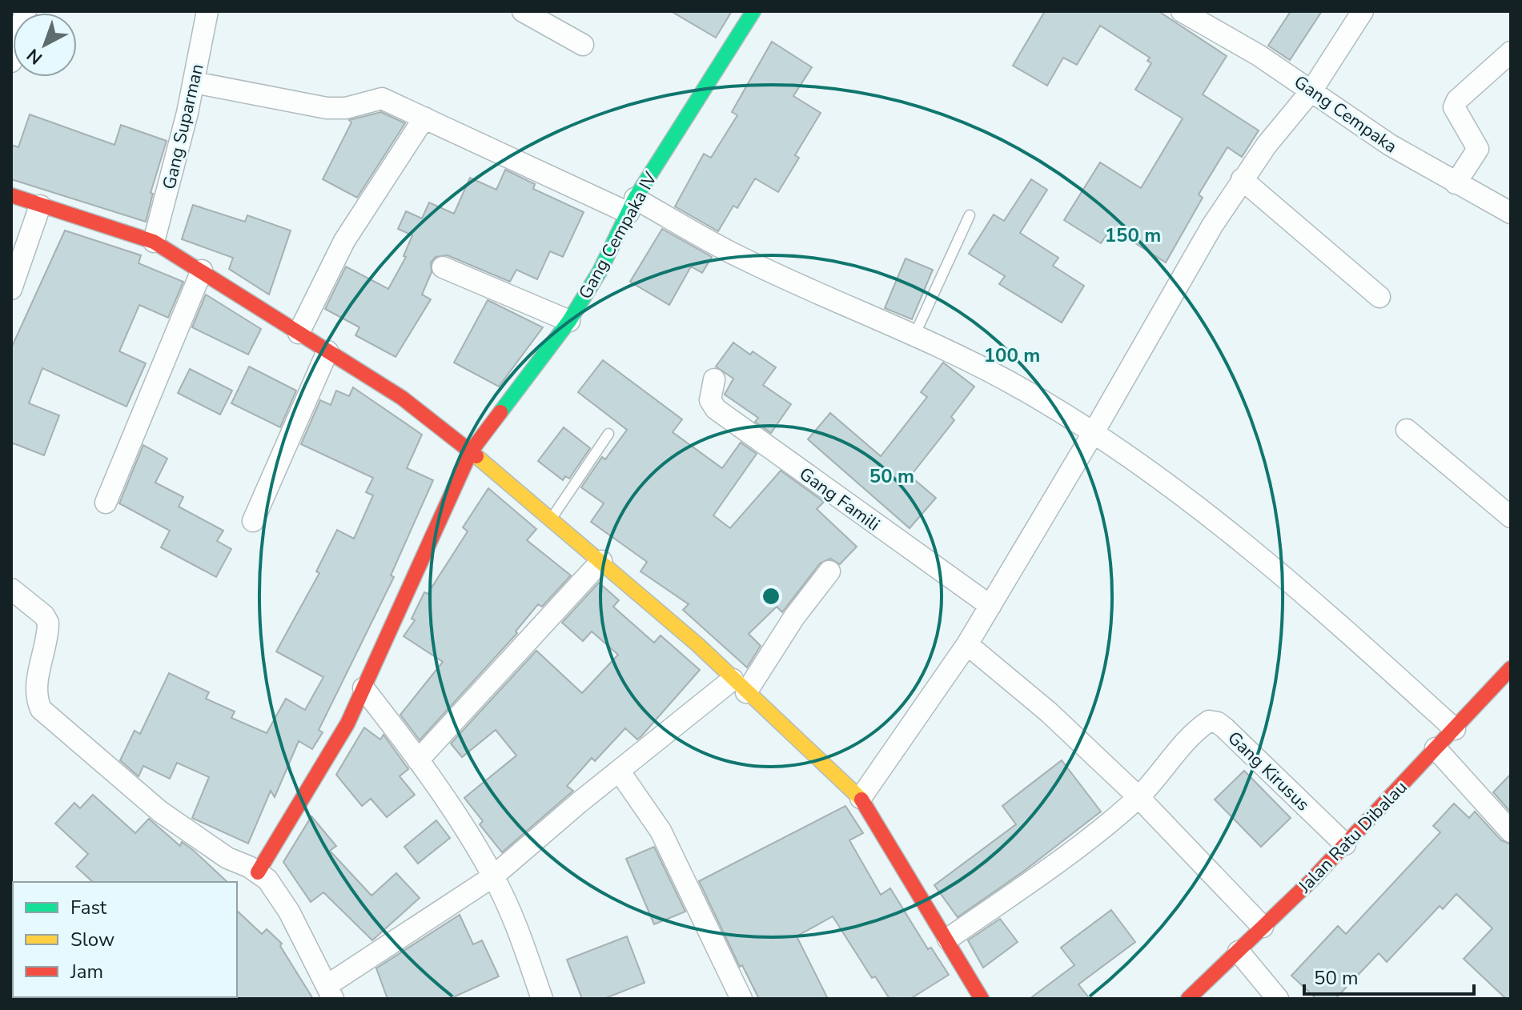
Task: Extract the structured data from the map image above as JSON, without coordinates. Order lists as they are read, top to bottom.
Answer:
{
  "streets": {
    "street": [
      "Gang Cempaka",
      "Gang Suparman",
      "Gang Cempaka IV",
      "Gang Famili",
      "Gang Kirusus",
      "Jalan Ratu Dibalau"
    ]
  },
  "crossings": [
    ["Gang Kirusus", "Jalan Ratu Dibalau"]
  ],
  "legend": ["Fast", "Slow", "Jam"],
  "scale_bar": "50 m",
  "north": "bottom left",
  "rings": ["150 m", "100 m", "50 m"]
}
